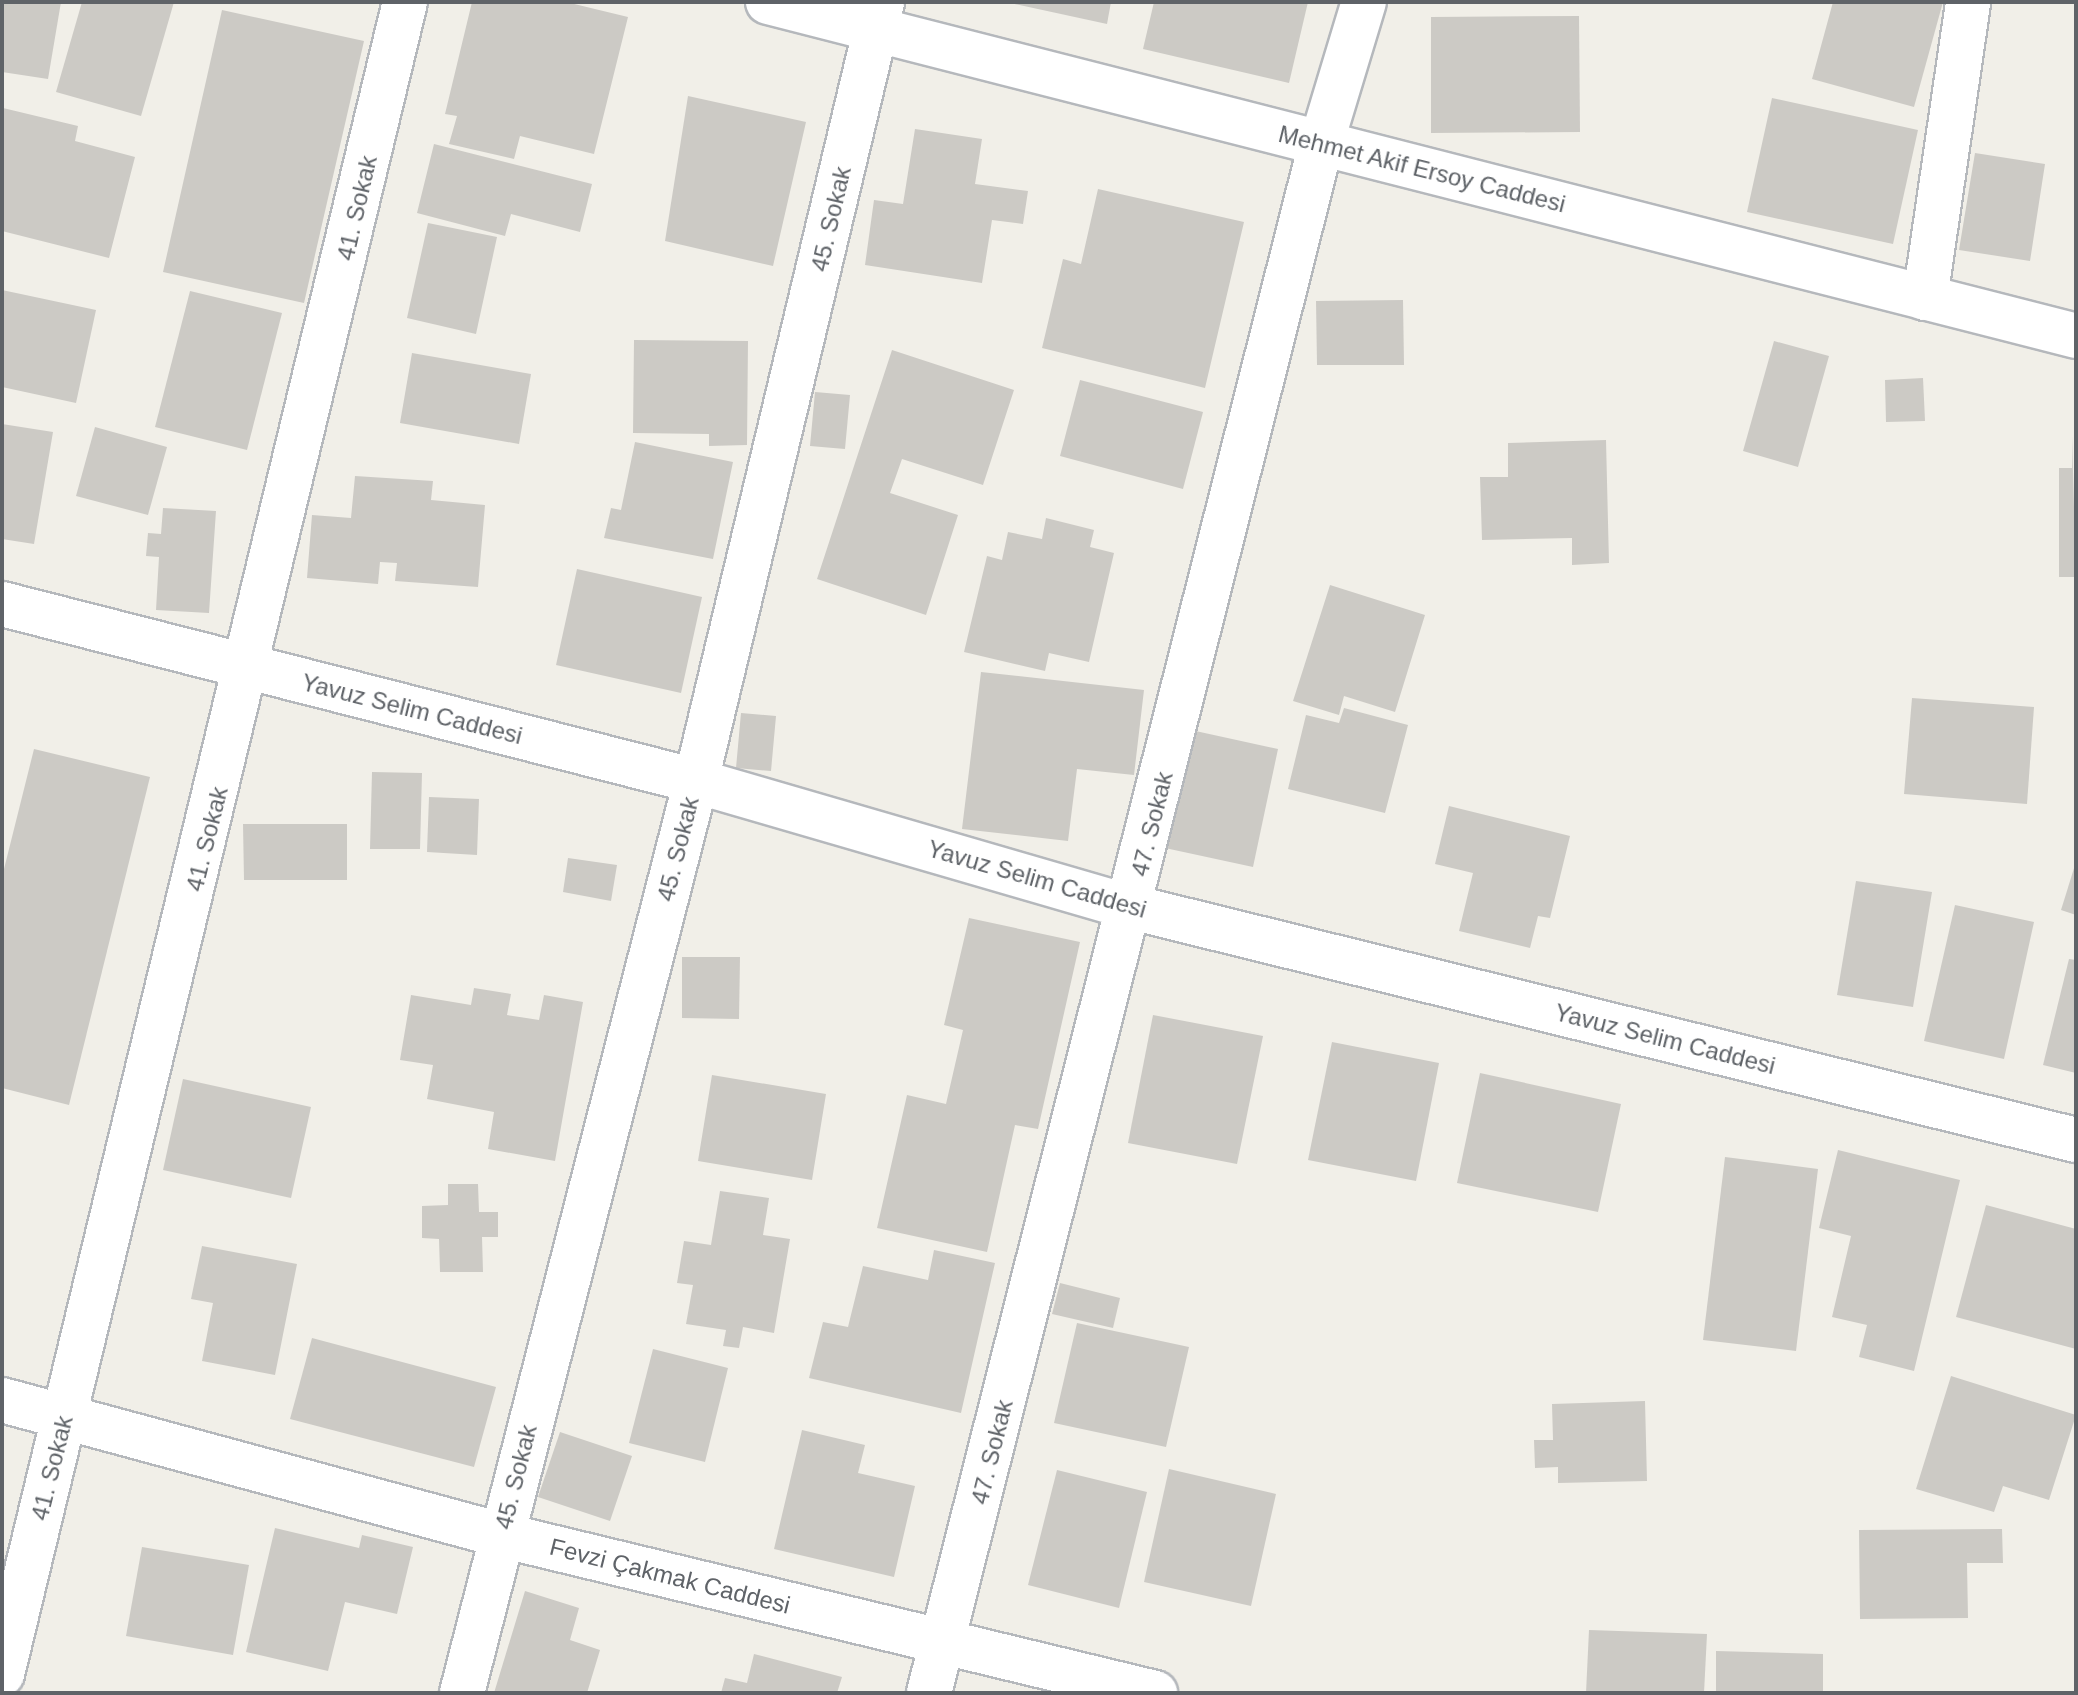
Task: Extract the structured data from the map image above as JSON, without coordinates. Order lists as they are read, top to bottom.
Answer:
{
  "streets": {
    "street": [
      "Mehmet Akif Ersoy Caddesi",
      "41. Sokak",
      "45. Sokak",
      "Yavuz Selim Caddesi",
      "47. Sokak",
      "Fevzi Çakmak Caddesi"
    ]
  },
  "crossings": [
    ["Mehmet Akif Ersoy Caddesi", "45. Sokak"],
    ["Mehmet Akif Ersoy Caddesi", "47. Sokak"],
    ["41. Sokak", "Yavuz Selim Caddesi"],
    ["41. Sokak", "Fevzi Çakmak Caddesi"],
    ["45. Sokak", "Yavuz Selim Caddesi"],
    ["45. Sokak", "Fevzi Çakmak Caddesi"],
    ["Yavuz Selim Caddesi", "47. Sokak"],
    ["47. Sokak", "Fevzi Çakmak Caddesi"]
  ]
}
